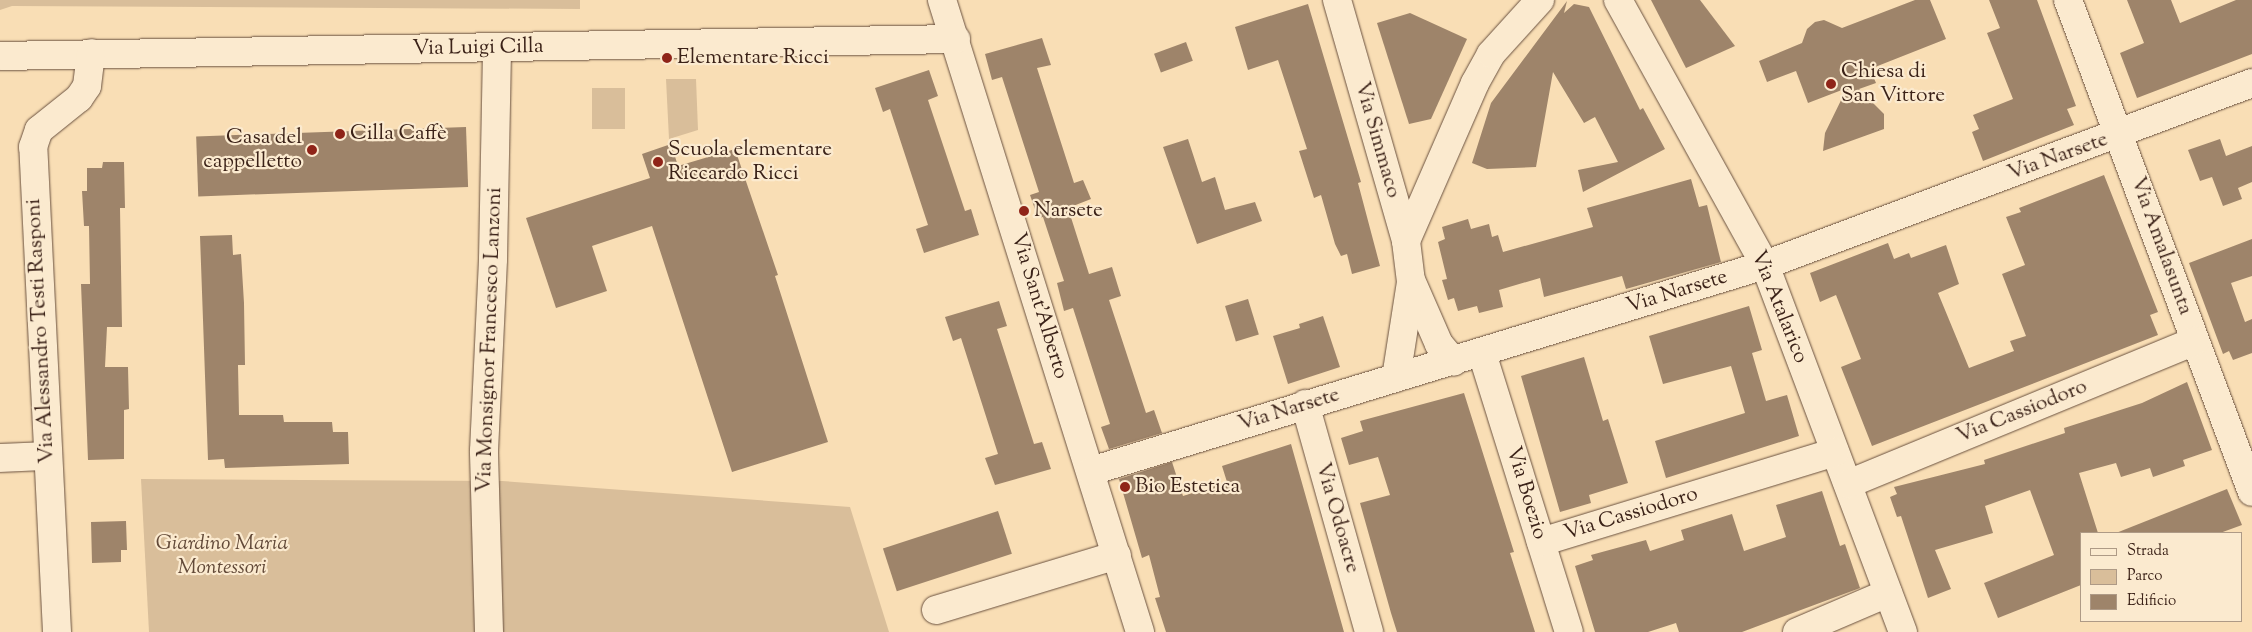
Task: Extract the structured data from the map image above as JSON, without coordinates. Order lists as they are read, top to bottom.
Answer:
{
  "streets": {
    "street": [
      "Via Luigi Cilla",
      "Via Simmaco",
      "Via Narsete",
      "Via Amalasunta",
      "Via Sant'Alberto",
      "Via Atalarico",
      "Via Alessandro Testi Rasponi",
      "Via Monsignor Francesco Lanzoni",
      "Via Cassiodoro",
      "Via Boezio",
      "Via Odoacre"
    ]
  },
  "crossings": [
    ["Via Luigi Cilla", "Via Sant'Alberto"],
    ["Via Luigi Cilla", "Via Alessandro Testi Rasponi"],
    ["Via Luigi Cilla", "Via Monsignor Francesco Lanzoni"],
    ["Via Simmaco", "Via Narsete"],
    ["Via Narsete", "Via Amalasunta"],
    ["Via Narsete", "Via Sant'Alberto"],
    ["Via Narsete", "Via Atalarico"],
    ["Via Narsete", "Via Boezio"],
    ["Via Narsete", "Via Odoacre"],
    ["Via Amalasunta", "Via Cassiodoro"],
    ["Via Atalarico", "Via Cassiodoro"],
    ["Via Cassiodoro", "Via Boezio"]
  ],
  "parks": ["Giardino Maria Montessori"],
  "places": [
    "Elementare Ricci",
    "Chiesa di San Vittore",
    "Cilla Caffè",
    "Casa del cappelletto",
    "Scuola elementare Riccardo Ricci",
    "Narsete",
    "Bio Estetica"
  ],
  "legend": ["Strada", "Parco", "Edificio"]
}
